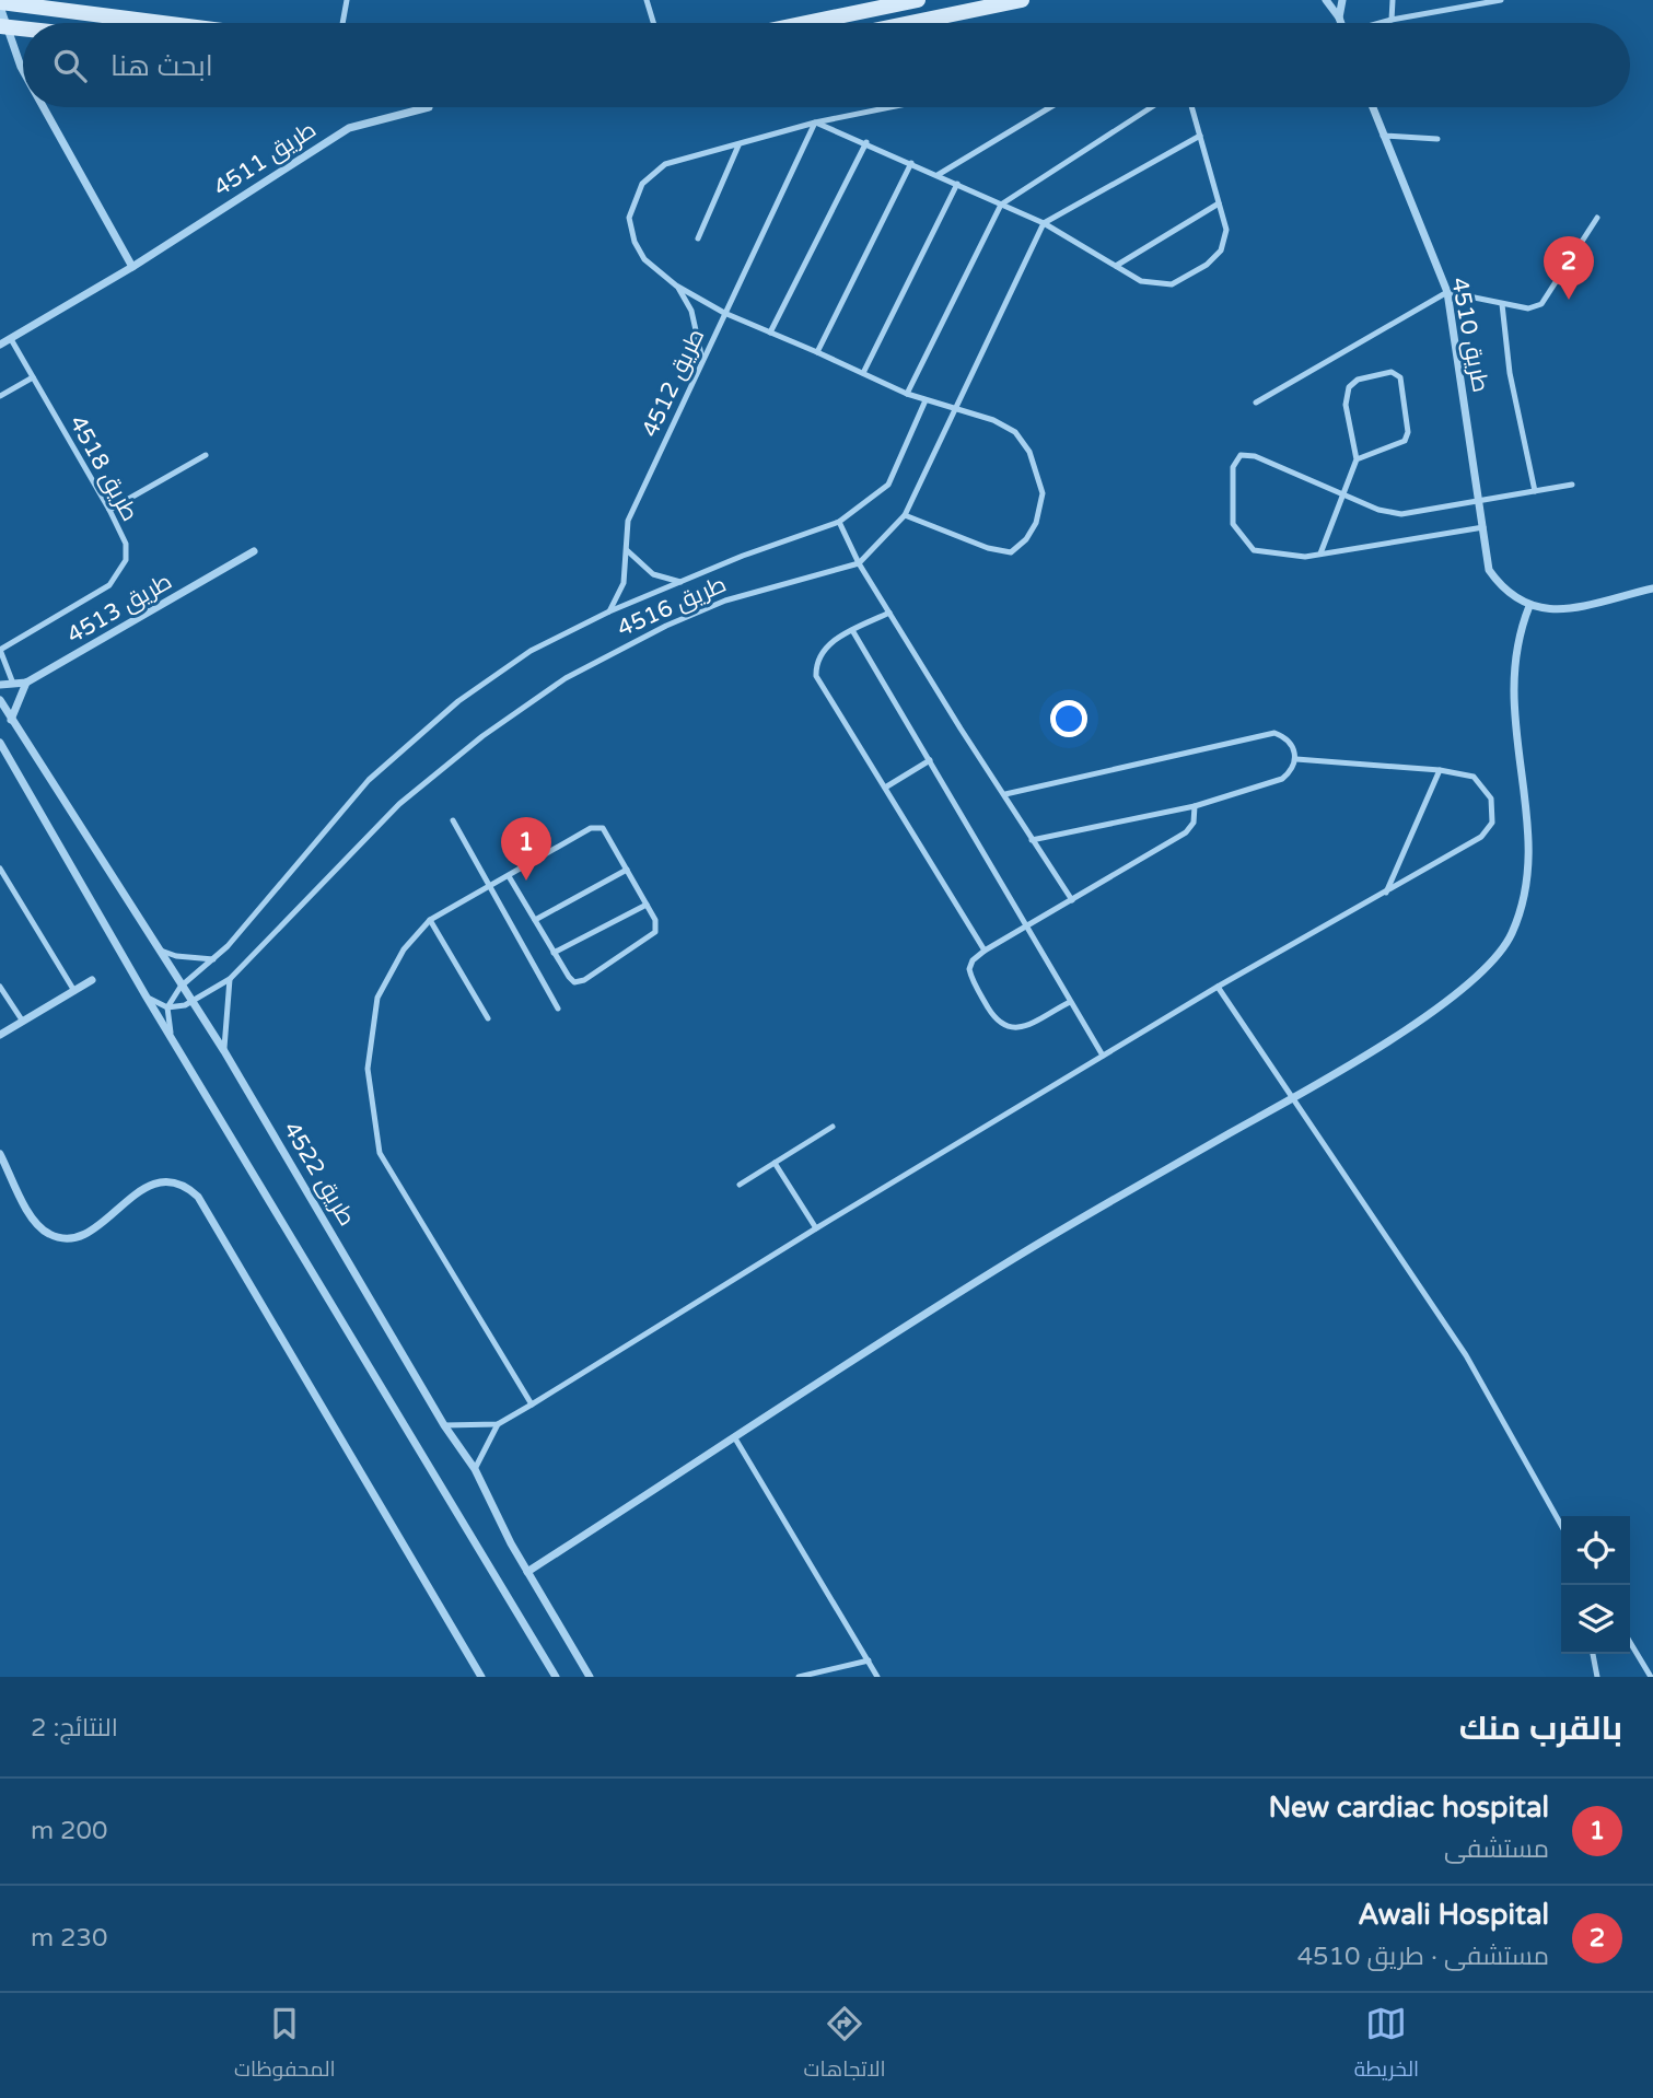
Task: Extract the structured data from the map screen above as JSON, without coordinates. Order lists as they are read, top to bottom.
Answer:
{
  "streets": {
    "street": [
      "طريق 4511",
      "طريق 4510",
      "طريق 4513",
      "طريق 4522"
    ],
    "lane": ["طريق 4512", "طريق 4518", "طريق 4516"]
  },
  "crossings": [
    ["طريق 4511", "طريق 4518"],
    ["طريق 4512", "طريق 4516"],
    ["طريق 4516", "طريق 4522"]
  ],
  "page": {
    "search": "ابحث هنا",
    "pins": ["2", "1"],
    "heading": ["بالقرب منك", "النتائج: 2"],
    "list": [
      {
        "mark": "1",
        "name": "New cardiac hospital",
        "note": "مستشفى",
        "value": "200 m"
      },
      {
        "mark": "2",
        "name": "Awali Hospital",
        "note": "مستشفى · طريق 4510",
        "value": "230 m"
      }
    ],
    "nav": ["الخريطة", "الاتجاهات", "المحفوظات"]
  }
}
